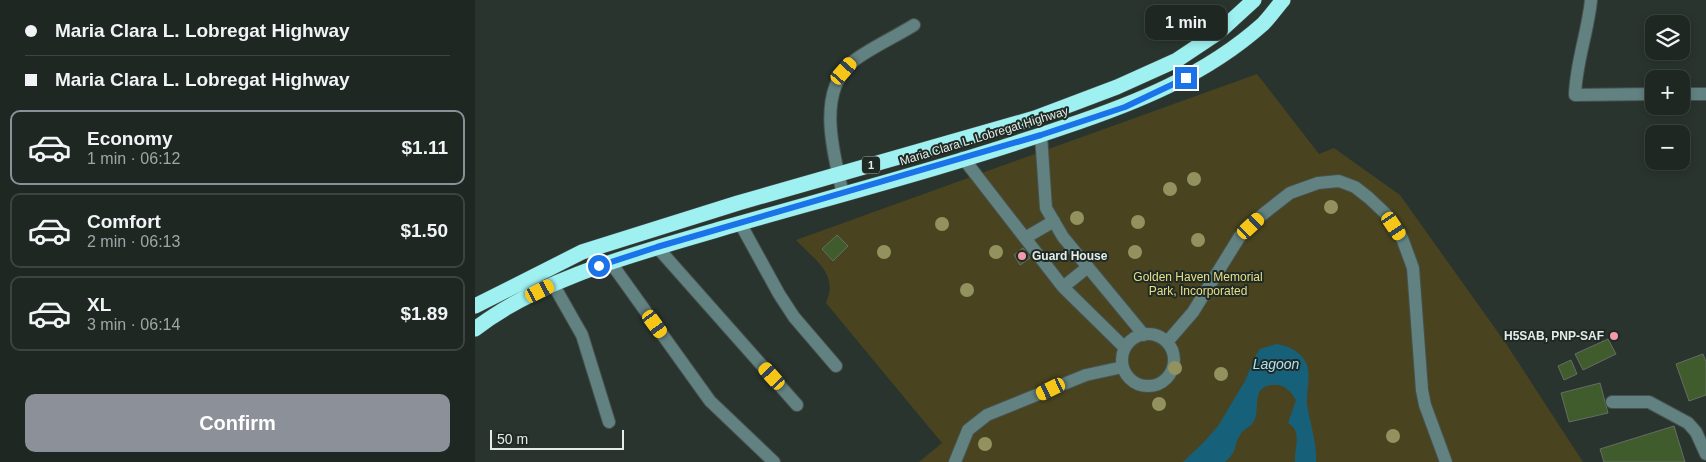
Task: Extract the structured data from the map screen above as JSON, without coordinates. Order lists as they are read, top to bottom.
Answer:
{
  "streets": {
    "highway": ["Maria Clara L. Lobregat Highway", "1"]
  },
  "water": ["Lagoon"],
  "parks": ["Golden Haven Memorial Park, Incorporated"],
  "places": ["Guard House", "H5SAB, PNP-SAF"],
  "scale_bar": "50 m",
  "page": {
    "banner": ["Maria Clara L. Lobregat Highway", "Maria Clara L. Lobregat Highway"],
    "bubble": "1 min",
    "map_buttons": ["+", "−"],
    "list": [
      {
        "name": "Economy",
        "note": "1 min · 06:12",
        "value": "$1.11"
      },
      {
        "name": "Comfort",
        "note": "2 min · 06:13",
        "value": "$1.50"
      },
      {
        "name": "XL",
        "note": "3 min · 06:14",
        "value": "$1.89"
      }
    ],
    "buttons": "Confirm",
    "scale": "50 m"
  }
}
